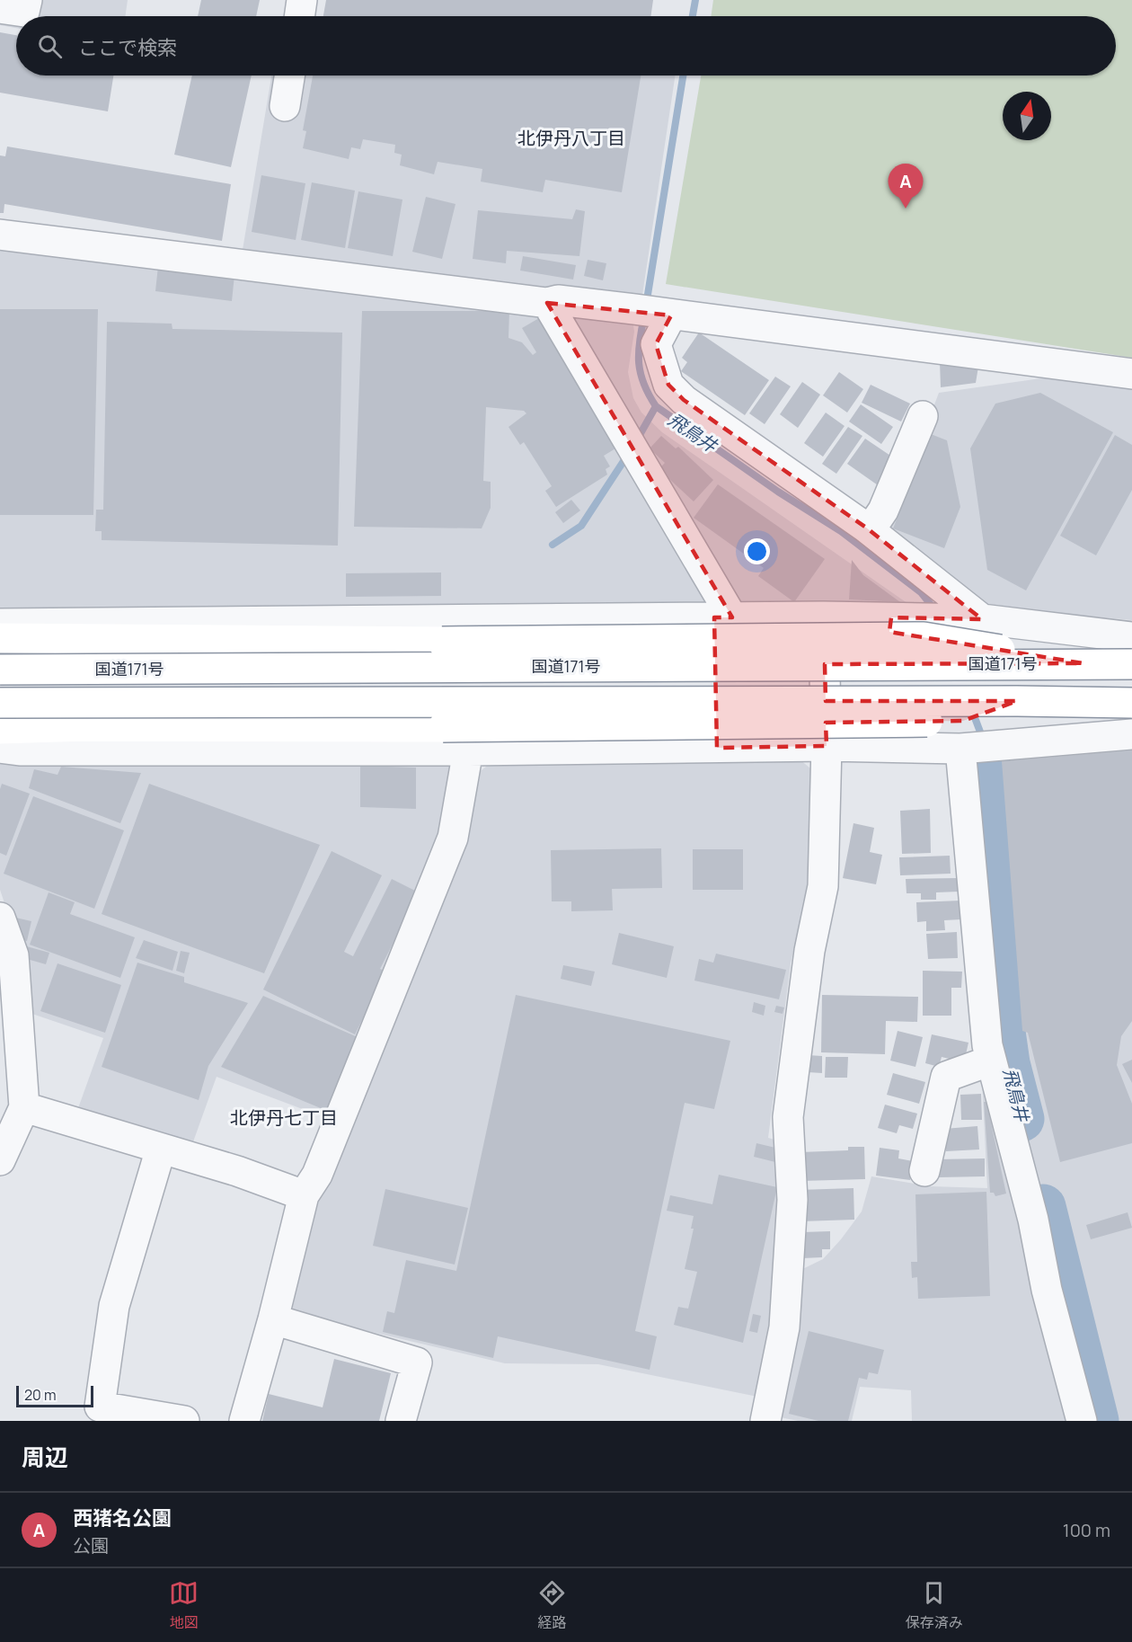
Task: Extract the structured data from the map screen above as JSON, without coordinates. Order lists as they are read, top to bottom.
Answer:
{
  "streets": {
    "highway": ["国道171号"]
  },
  "districts": ["北伊丹八丁目", "北伊丹七丁目"],
  "water": ["飛鳥井"],
  "scale_bar": "20 m",
  "north": "top",
  "page": {
    "search": "ここで検索",
    "pins": "A",
    "scale": "20 m",
    "heading": "周辺",
    "list": [
      {
        "mark": "A",
        "name": "西猪名公園",
        "note": "公園",
        "value": "100 m"
      }
    ],
    "nav": ["地図", "経路", "保存済み"]
  }
}
